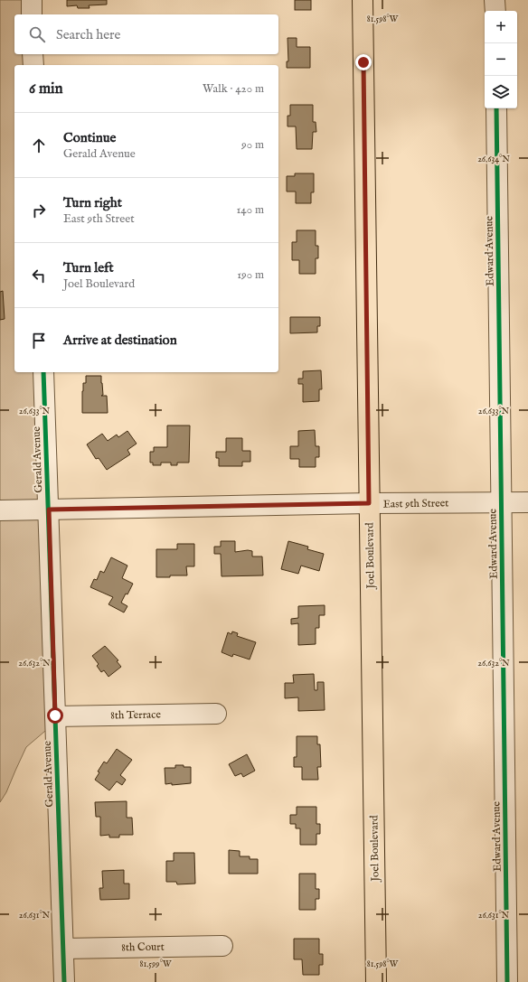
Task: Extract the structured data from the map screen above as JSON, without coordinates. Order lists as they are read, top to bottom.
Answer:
{
  "streets": {
    "main road": ["Joel Boulevard"],
    "street": [
      "Edward Avenue",
      "Gerald Avenue",
      "East 9th Street",
      "8th Terrace",
      "8th Court"
    ]
  },
  "crossings": [
    ["Edward Avenue", "East 9th Street"],
    ["Gerald Avenue", "East 9th Street"],
    ["Gerald Avenue", "8th Terrace"],
    ["Gerald Avenue", "8th Court"],
    ["East 9th Street", "Joel Boulevard"]
  ],
  "page": {
    "map_buttons": ["+", "−"],
    "search": "Search here",
    "heading": ["6 min", "Walk · 420 m"],
    "list": [
      ["Continue", "Gerald Avenue", "90 m"],
      ["Turn right", "East 9th Street", "140 m"],
      ["Turn left", "Joel Boulevard", "190 m"],
      "Arrive at destination"
    ]
  },
  "coordinates": [
    "81.598°W",
    "26.634°N",
    "26.633°N",
    "26.632°N",
    "26.631°N",
    "81.599°W"
  ]
}
